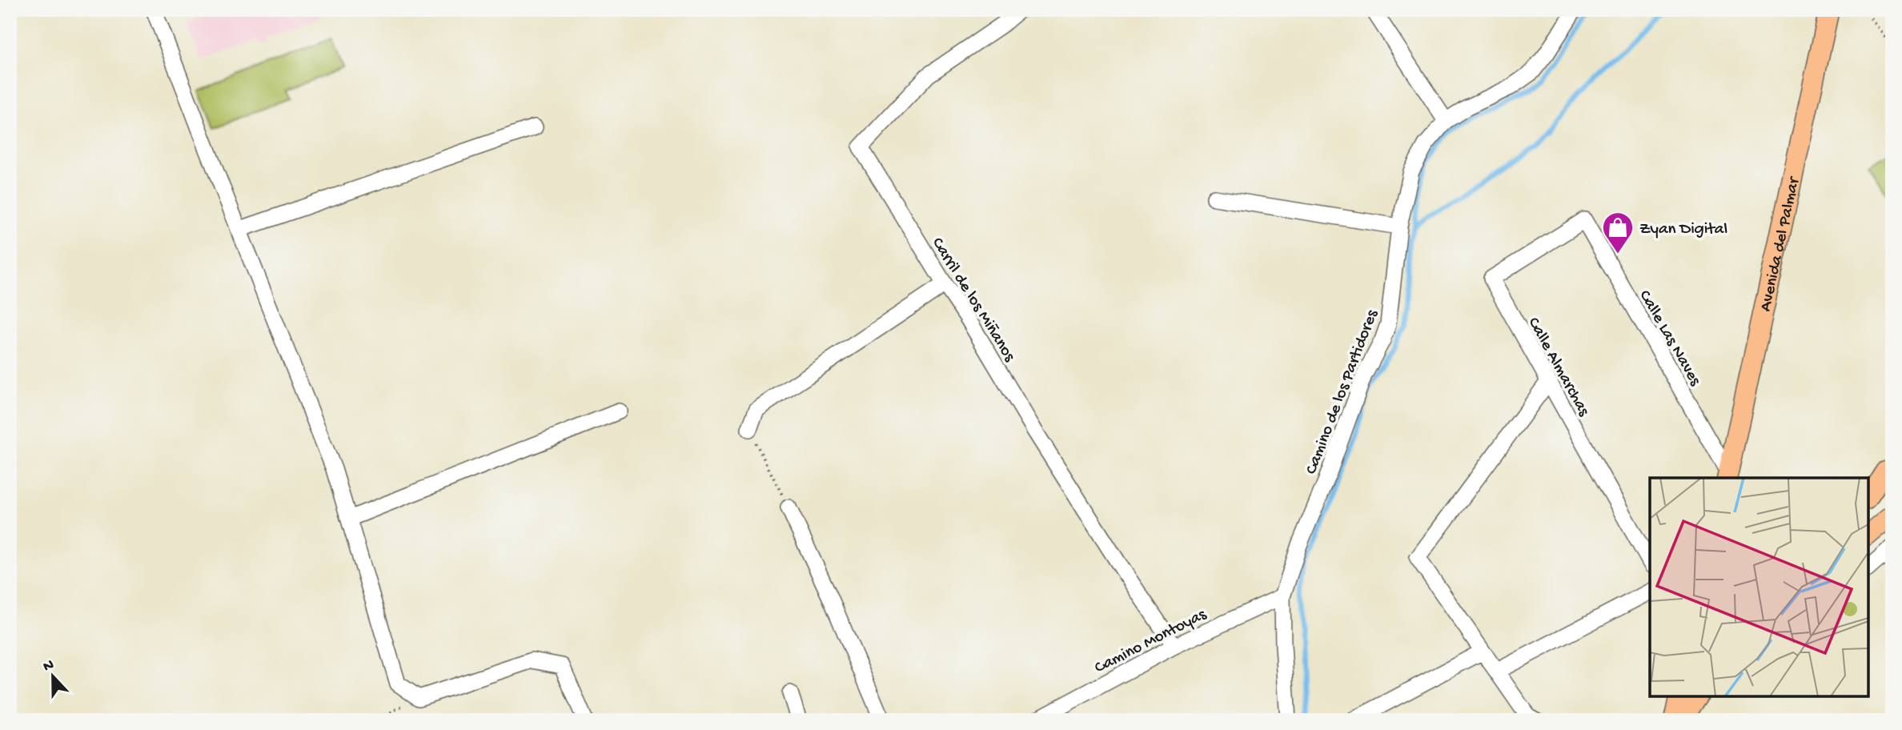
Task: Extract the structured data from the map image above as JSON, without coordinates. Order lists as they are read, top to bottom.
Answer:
{
  "streets": {
    "main road": ["Avenida del Palmar"],
    "street": [
      "Carril de los Miñanos",
      "Calle Las Naves",
      "Calle Almarchas",
      "Camino de los Partidores",
      "Camino Montoyas"
    ]
  },
  "crossings": [
    ["Avenida del Palmar", "Calle Las Naves"],
    ["Carril de los Miñanos", "Camino Montoyas"],
    ["Calle Las Naves", "Calle Almarchas"],
    ["Camino de los Partidores", "Camino Montoyas"]
  ],
  "places": {
    "shop": ["Zyan Digital"]
  },
  "north": "top"
}
